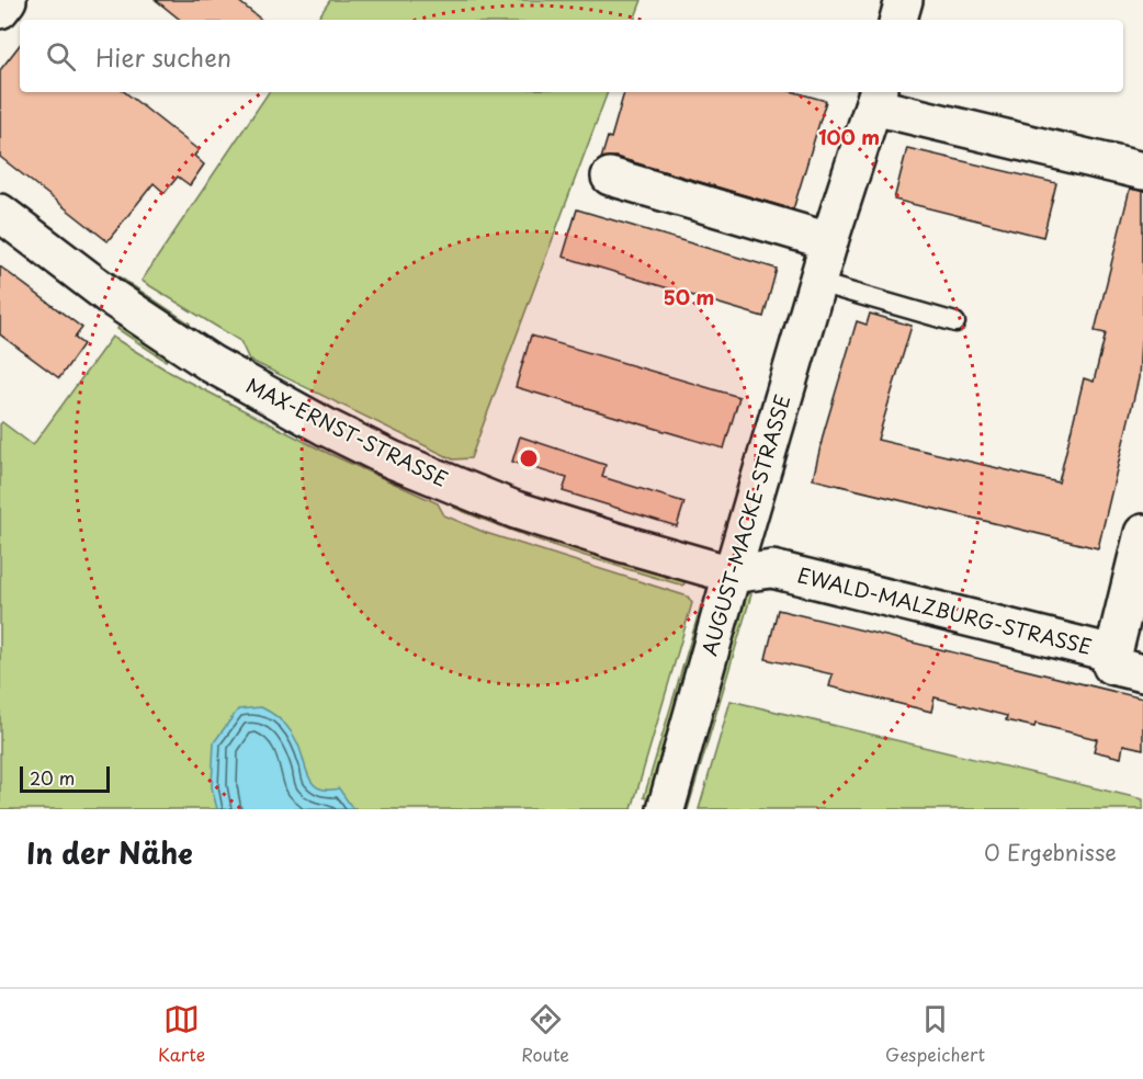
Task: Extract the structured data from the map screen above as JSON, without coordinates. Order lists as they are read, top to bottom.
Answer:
{
  "streets": {
    "street": ["MAX-ERNST-STRASSE", "AUGUST-MACKE-STRASSE", "EWALD-MALZBURG-STRASSE"]
  },
  "crossings": [
    ["MAX-ERNST-STRASSE", "AUGUST-MACKE-STRASSE"],
    ["MAX-ERNST-STRASSE", "EWALD-MALZBURG-STRASSE"],
    ["AUGUST-MACKE-STRASSE", "EWALD-MALZBURG-STRASSE"]
  ],
  "scale_bar": "20 m",
  "page": {
    "search": "Hier suchen",
    "scale": "20 m",
    "heading": ["In der Nähe", "0 Ergebnisse"],
    "nav": ["Karte", "Route", "Gespeichert"]
  },
  "rings": ["100 m", "50 m"]
}
